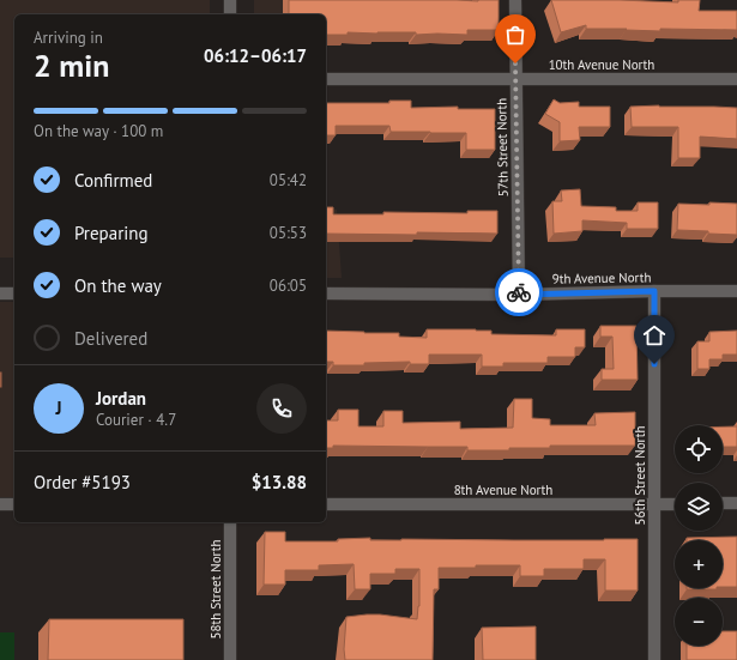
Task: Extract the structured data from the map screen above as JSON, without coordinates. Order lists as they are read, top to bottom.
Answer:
{
  "streets": {
    "street": [
      "10th Avenue North",
      "57th Street North",
      "9th Avenue North",
      "56th Street North",
      "8th Avenue North",
      "58th Street North"
    ]
  },
  "crossings": [
    ["10th Avenue North", "57th Street North"],
    ["57th Street North", "9th Avenue North"],
    ["9th Avenue North", "56th Street North"],
    ["56th Street North", "8th Avenue North"]
  ],
  "page": {
    "heading": ["2 min", "Arriving in", "06:12–06:17"],
    "panel": [
      "Jordan",
      "Courier · 4.7",
      "Order #5193",
      "$13.88"
    ],
    "bar": "On the way · 100 m",
    "list": [
      ["Confirmed", "05:42"],
      ["Preparing", "05:53"],
      ["On the way", "06:05"],
      "Delivered"
    ],
    "round": "J",
    "map_buttons": ["+", "−"]
  }
}
